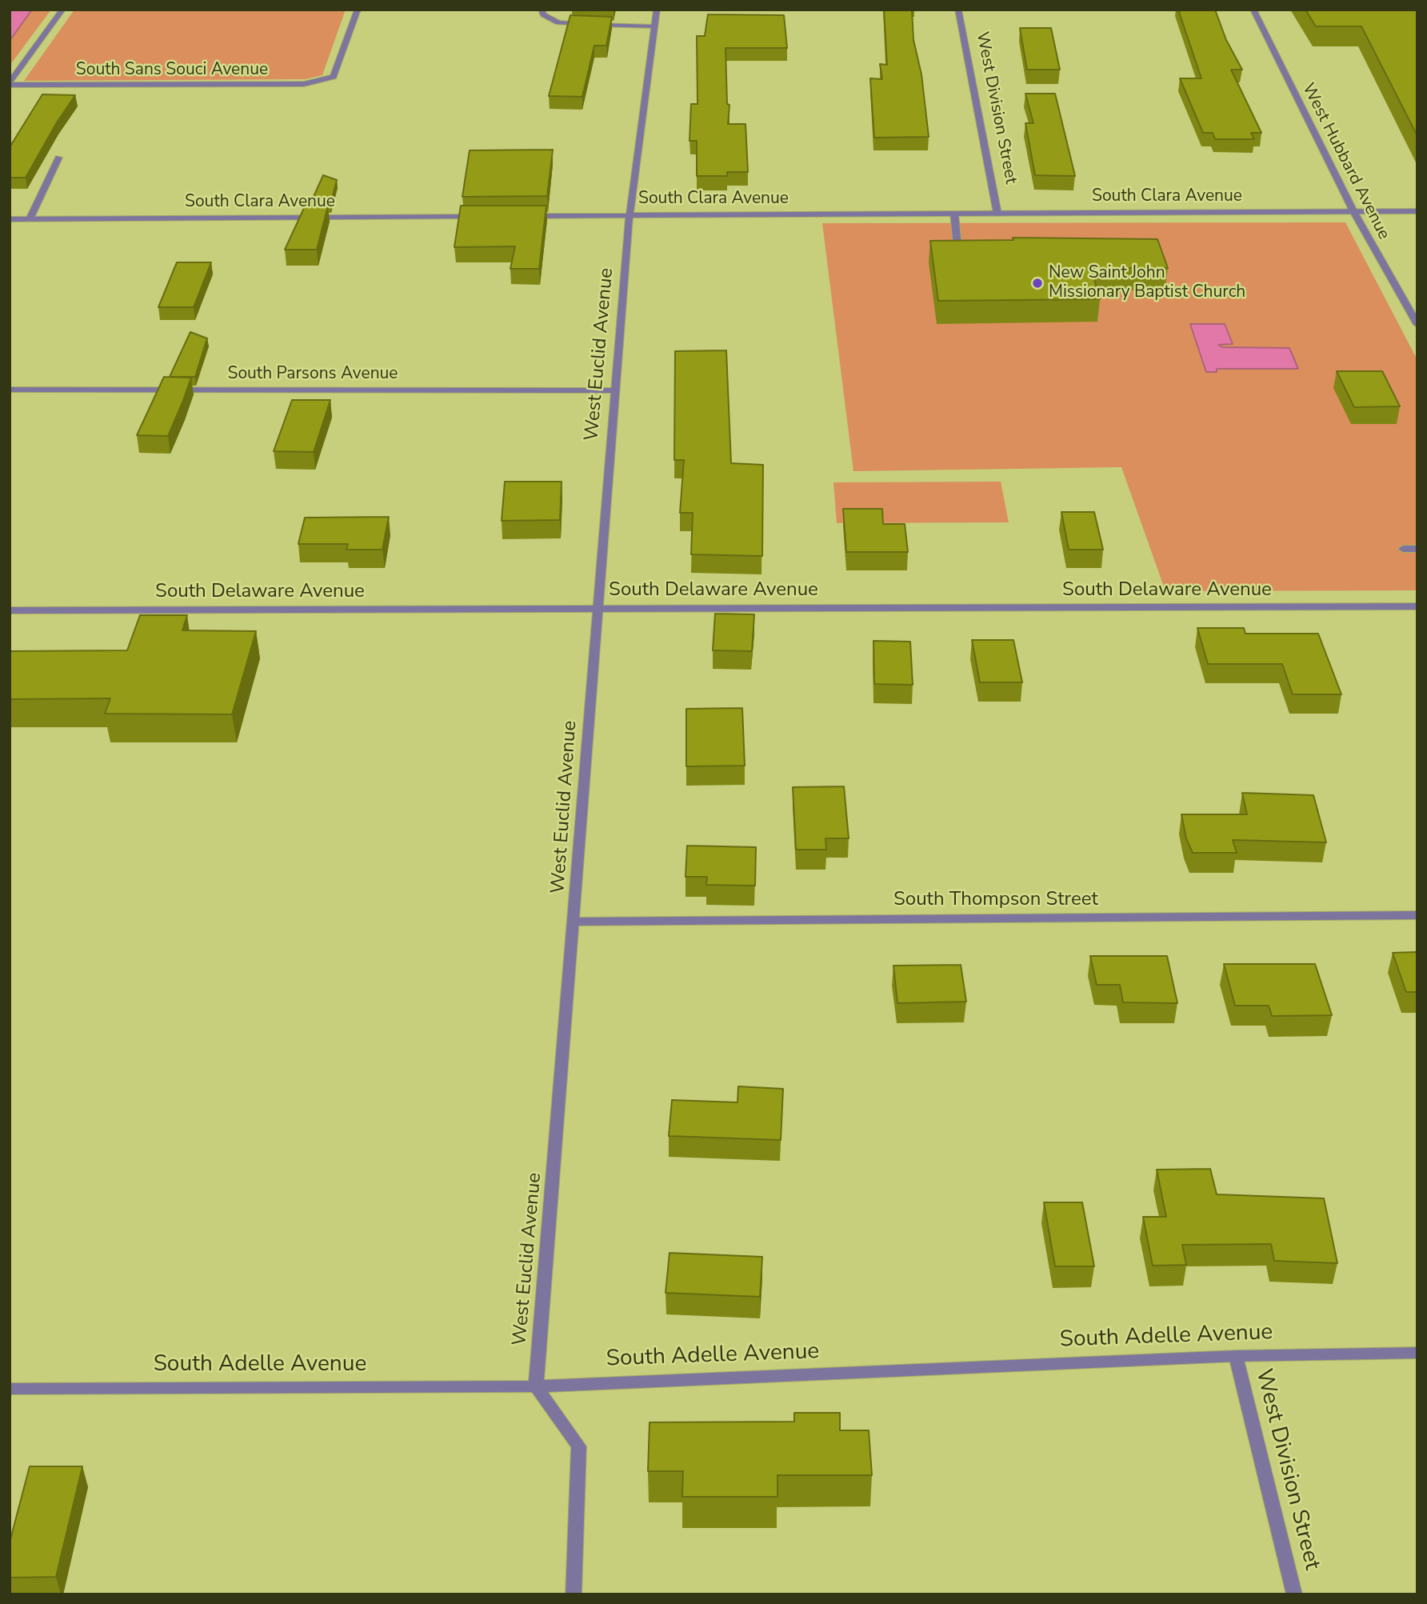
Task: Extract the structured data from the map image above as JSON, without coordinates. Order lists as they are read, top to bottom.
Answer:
{
  "streets": {
    "street": [
      "South Sans Souci Avenue",
      "West Division Street",
      "West Hubbard Avenue",
      "South Clara Avenue",
      "West Euclid Avenue",
      "South Parsons Avenue",
      "South Delaware Avenue",
      "South Thompson Street",
      "South Adelle Avenue"
    ]
  },
  "crossings": [
    ["West Division Street", "South Clara Avenue"],
    ["West Division Street", "South Adelle Avenue"],
    ["West Hubbard Avenue", "South Clara Avenue"],
    ["South Clara Avenue", "West Euclid Avenue"],
    ["West Euclid Avenue", "South Parsons Avenue"],
    ["West Euclid Avenue", "South Delaware Avenue"],
    ["West Euclid Avenue", "South Thompson Street"],
    ["West Euclid Avenue", "South Adelle Avenue"]
  ],
  "places": ["New Saint John Missionary Baptist Church"]
}
